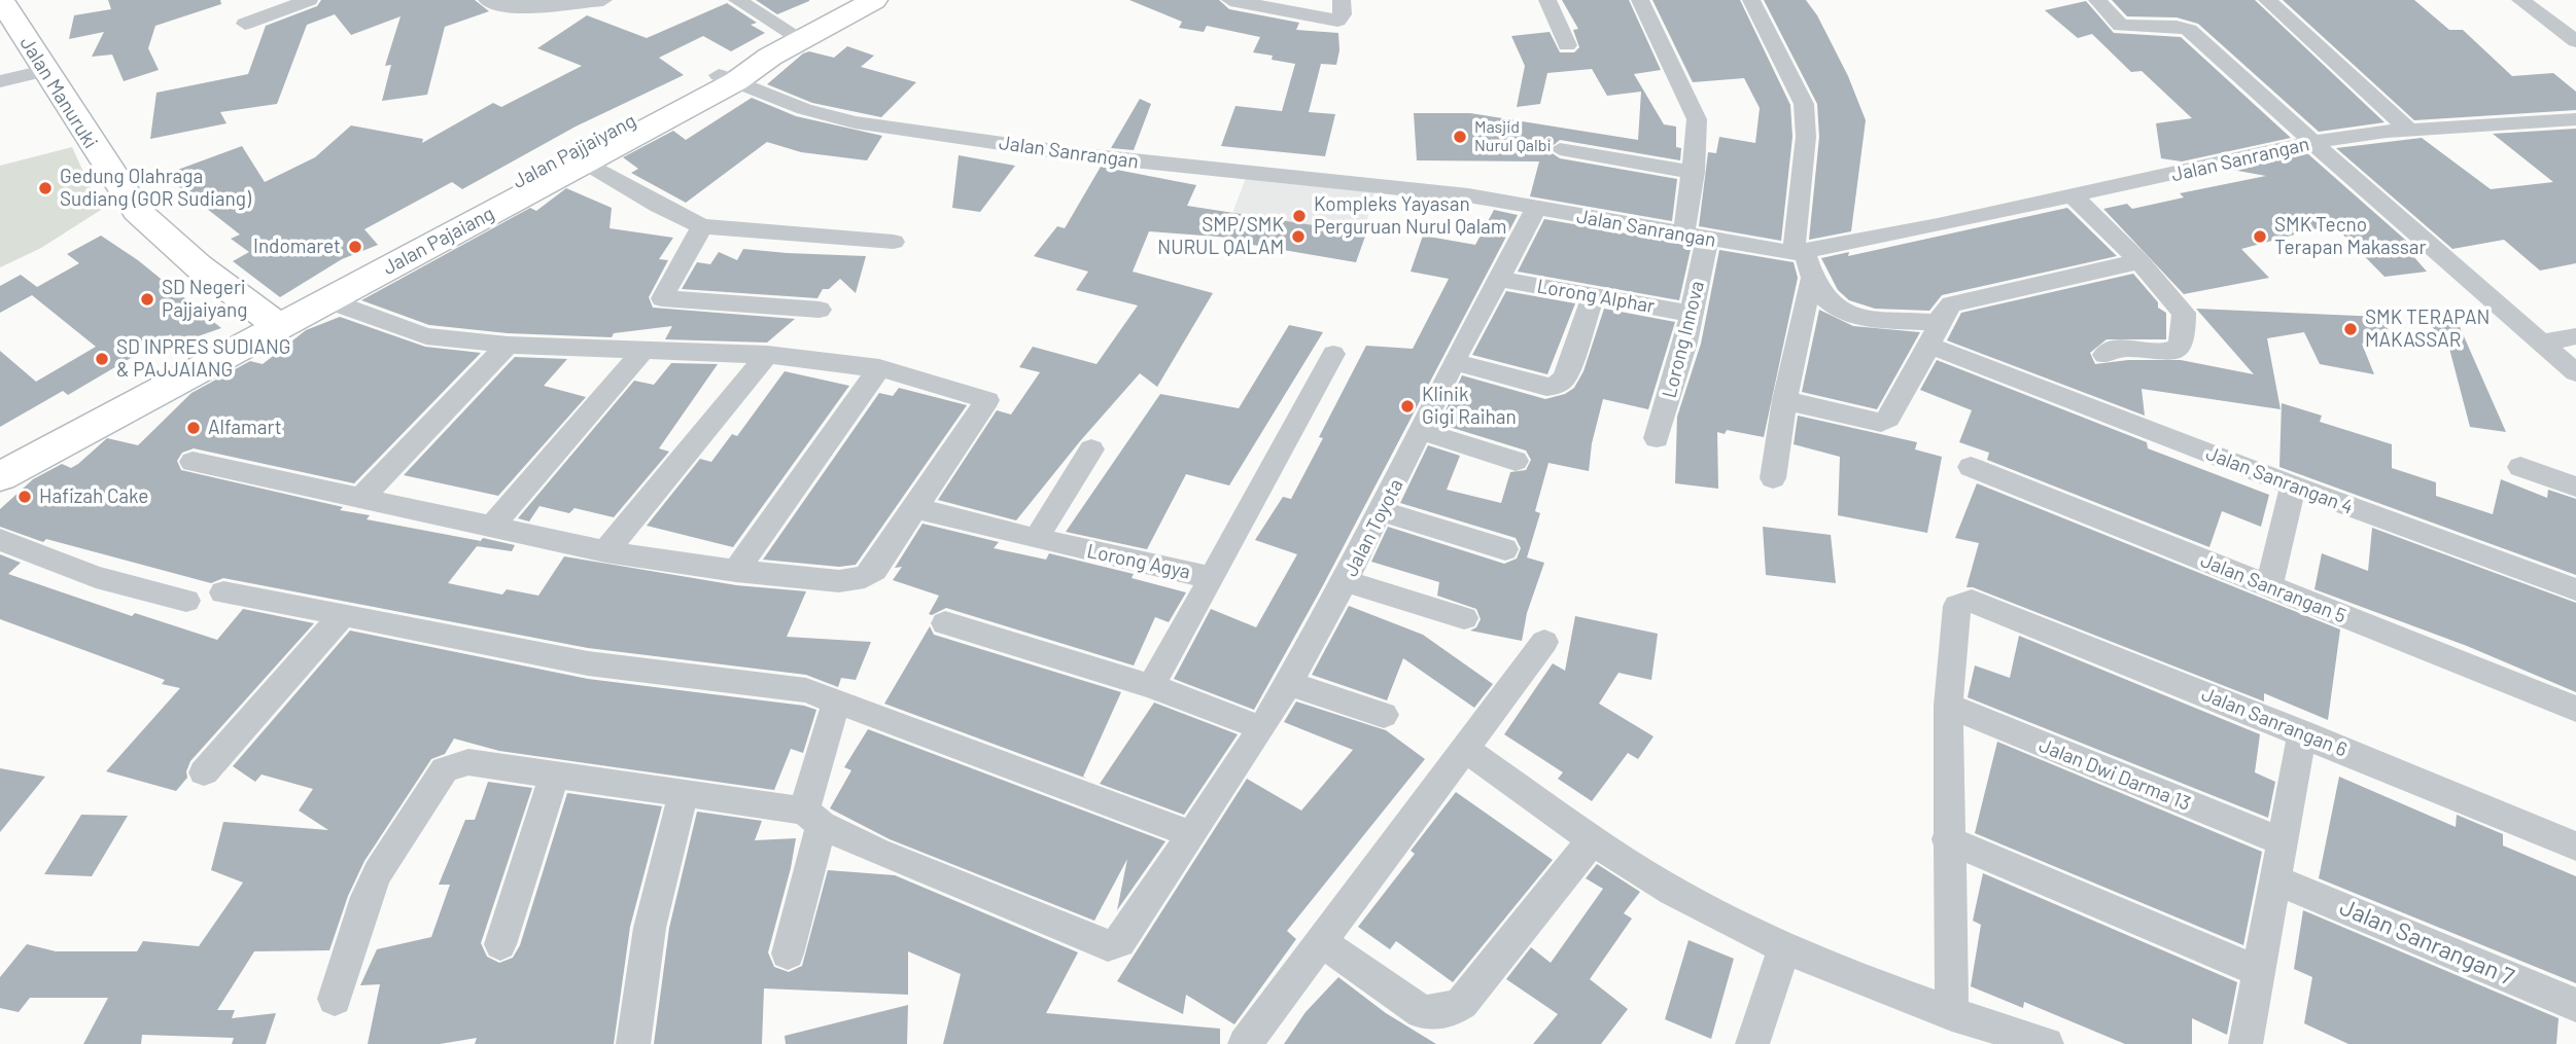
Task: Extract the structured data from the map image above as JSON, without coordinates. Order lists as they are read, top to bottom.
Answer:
{
  "streets": {
    "main road": ["Jalan Manuruki", "Jalan Pajjaiyang", "Jalan Pajaiang"],
    "street": [
      "Jalan Sanrangan",
      "Lorong Alphar",
      "Lorong Innova",
      "Jalan Sanrangan 4",
      "Jalan Toyota",
      "Lorong Agya",
      "Jalan Sanrangan 5",
      "Jalan Sanrangan 6",
      "Jalan Dwi Darma 13",
      "Jalan Sanrangan 7"
    ]
  },
  "crossings": [
    ["Jalan Manuruki", "Jalan Pajjaiyang"],
    ["Jalan Manuruki", "Jalan Pajaiang"],
    ["Jalan Pajjaiyang", "Jalan Sanrangan"],
    ["Jalan Pajjaiyang", "Jalan Pajaiang"],
    ["Jalan Sanrangan", "Jalan Pajaiang"],
    ["Jalan Sanrangan", "Lorong Innova"],
    ["Jalan Sanrangan", "Jalan Toyota"],
    ["Lorong Alphar", "Lorong Innova"],
    ["Lorong Alphar", "Jalan Toyota"],
    ["Jalan Sanrangan 6", "Jalan Dwi Darma 13"]
  ],
  "places": [
    "Masjid Nurul Qalbi",
    "Gedung Olahraga Sudiang (GOR Sudiang)",
    "Kompleks Yayasan Perguruan Nurul Qalam",
    "SMP/SMK NURUL QALAM",
    "SMK Tecno Terapan Makassar",
    "Indomaret",
    "SD Negeri Pajjaiyang",
    "SMK TERAPAN MAKASSAR",
    "SD INPRES SUDIANG & PAJJAIANG",
    "Klinik Gigi Raihan",
    "Alfamart",
    "Hafizah Cake"
  ]
}
